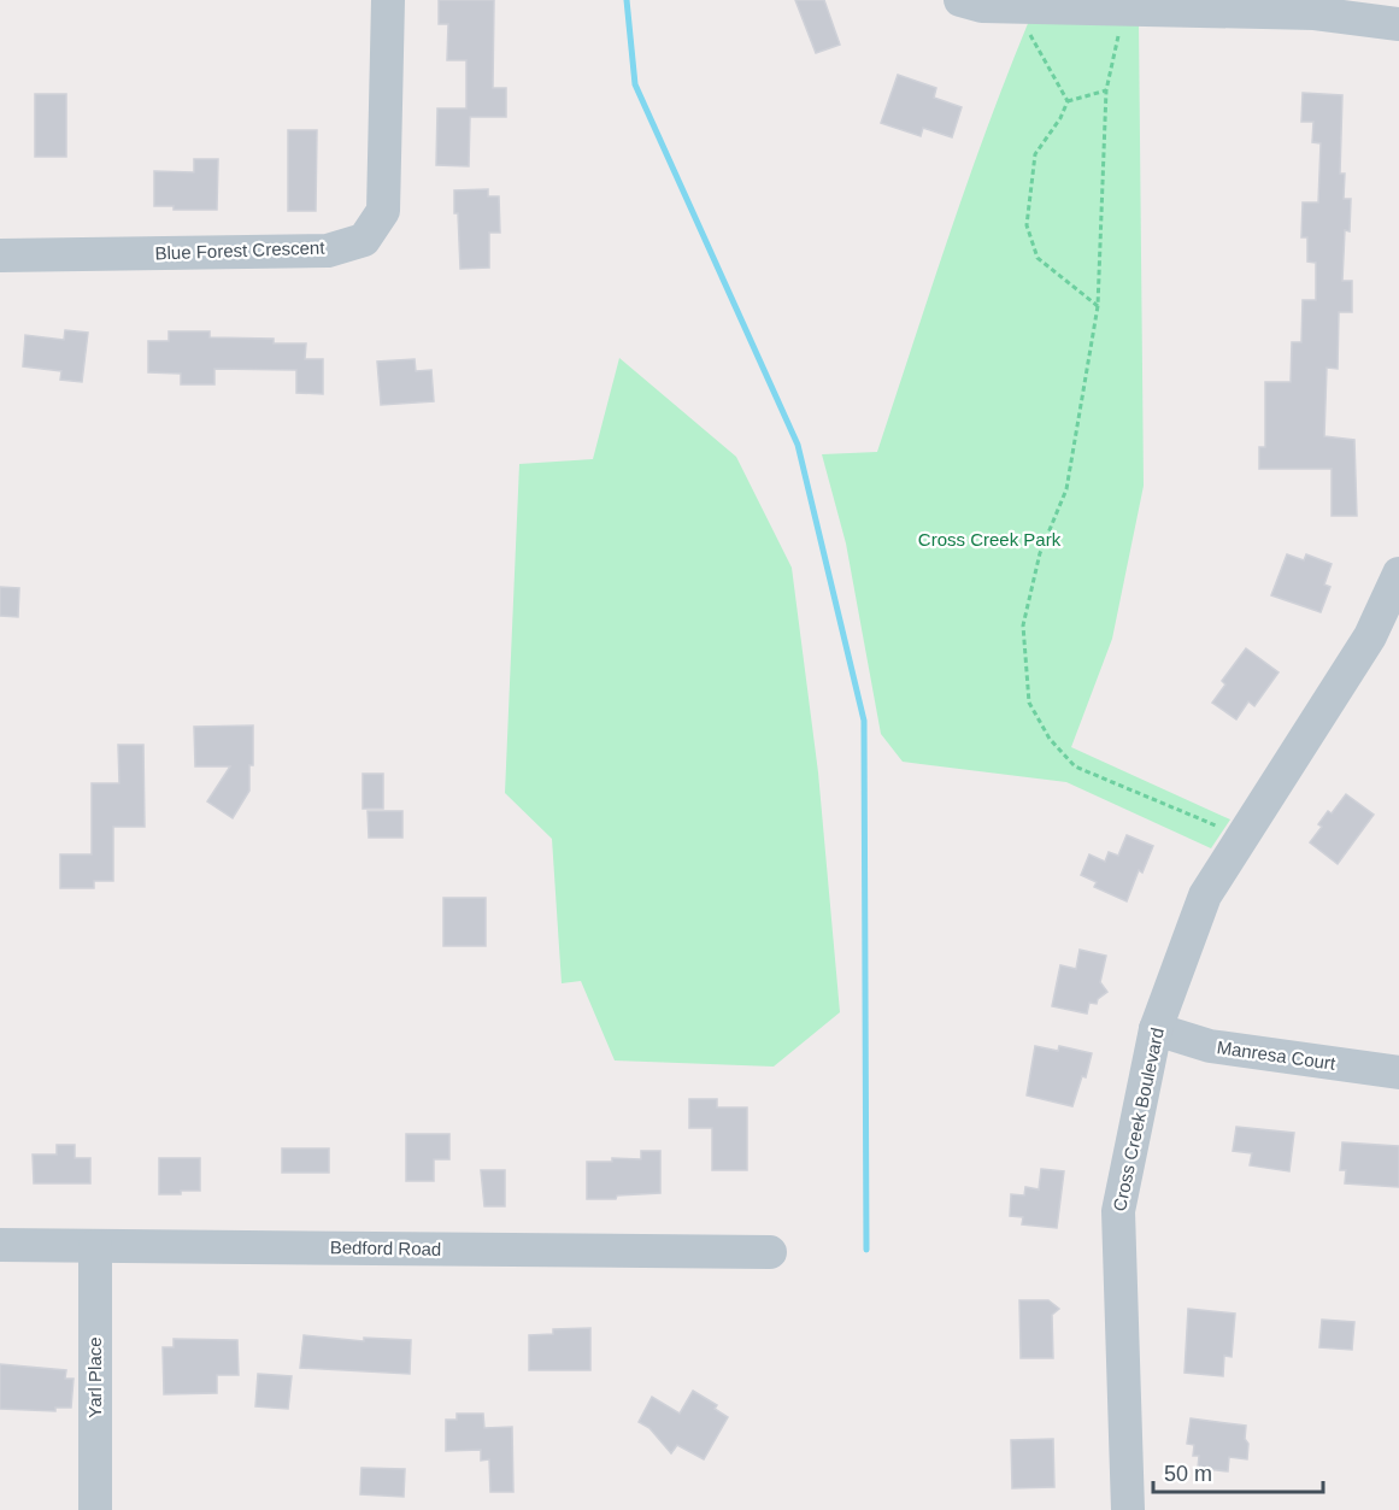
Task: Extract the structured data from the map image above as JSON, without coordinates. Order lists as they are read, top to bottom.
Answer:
{
  "streets": {
    "street": [
      "Blue Forest Crescent",
      "Manresa Court",
      "Cross Creek Boulevard",
      "Bedford Road",
      "Yarl Place"
    ]
  },
  "crossings": [
    ["Manresa Court", "Cross Creek Boulevard"],
    ["Bedford Road", "Yarl Place"]
  ],
  "parks": ["Cross Creek Park"],
  "scale_bar": "50 m"
}
